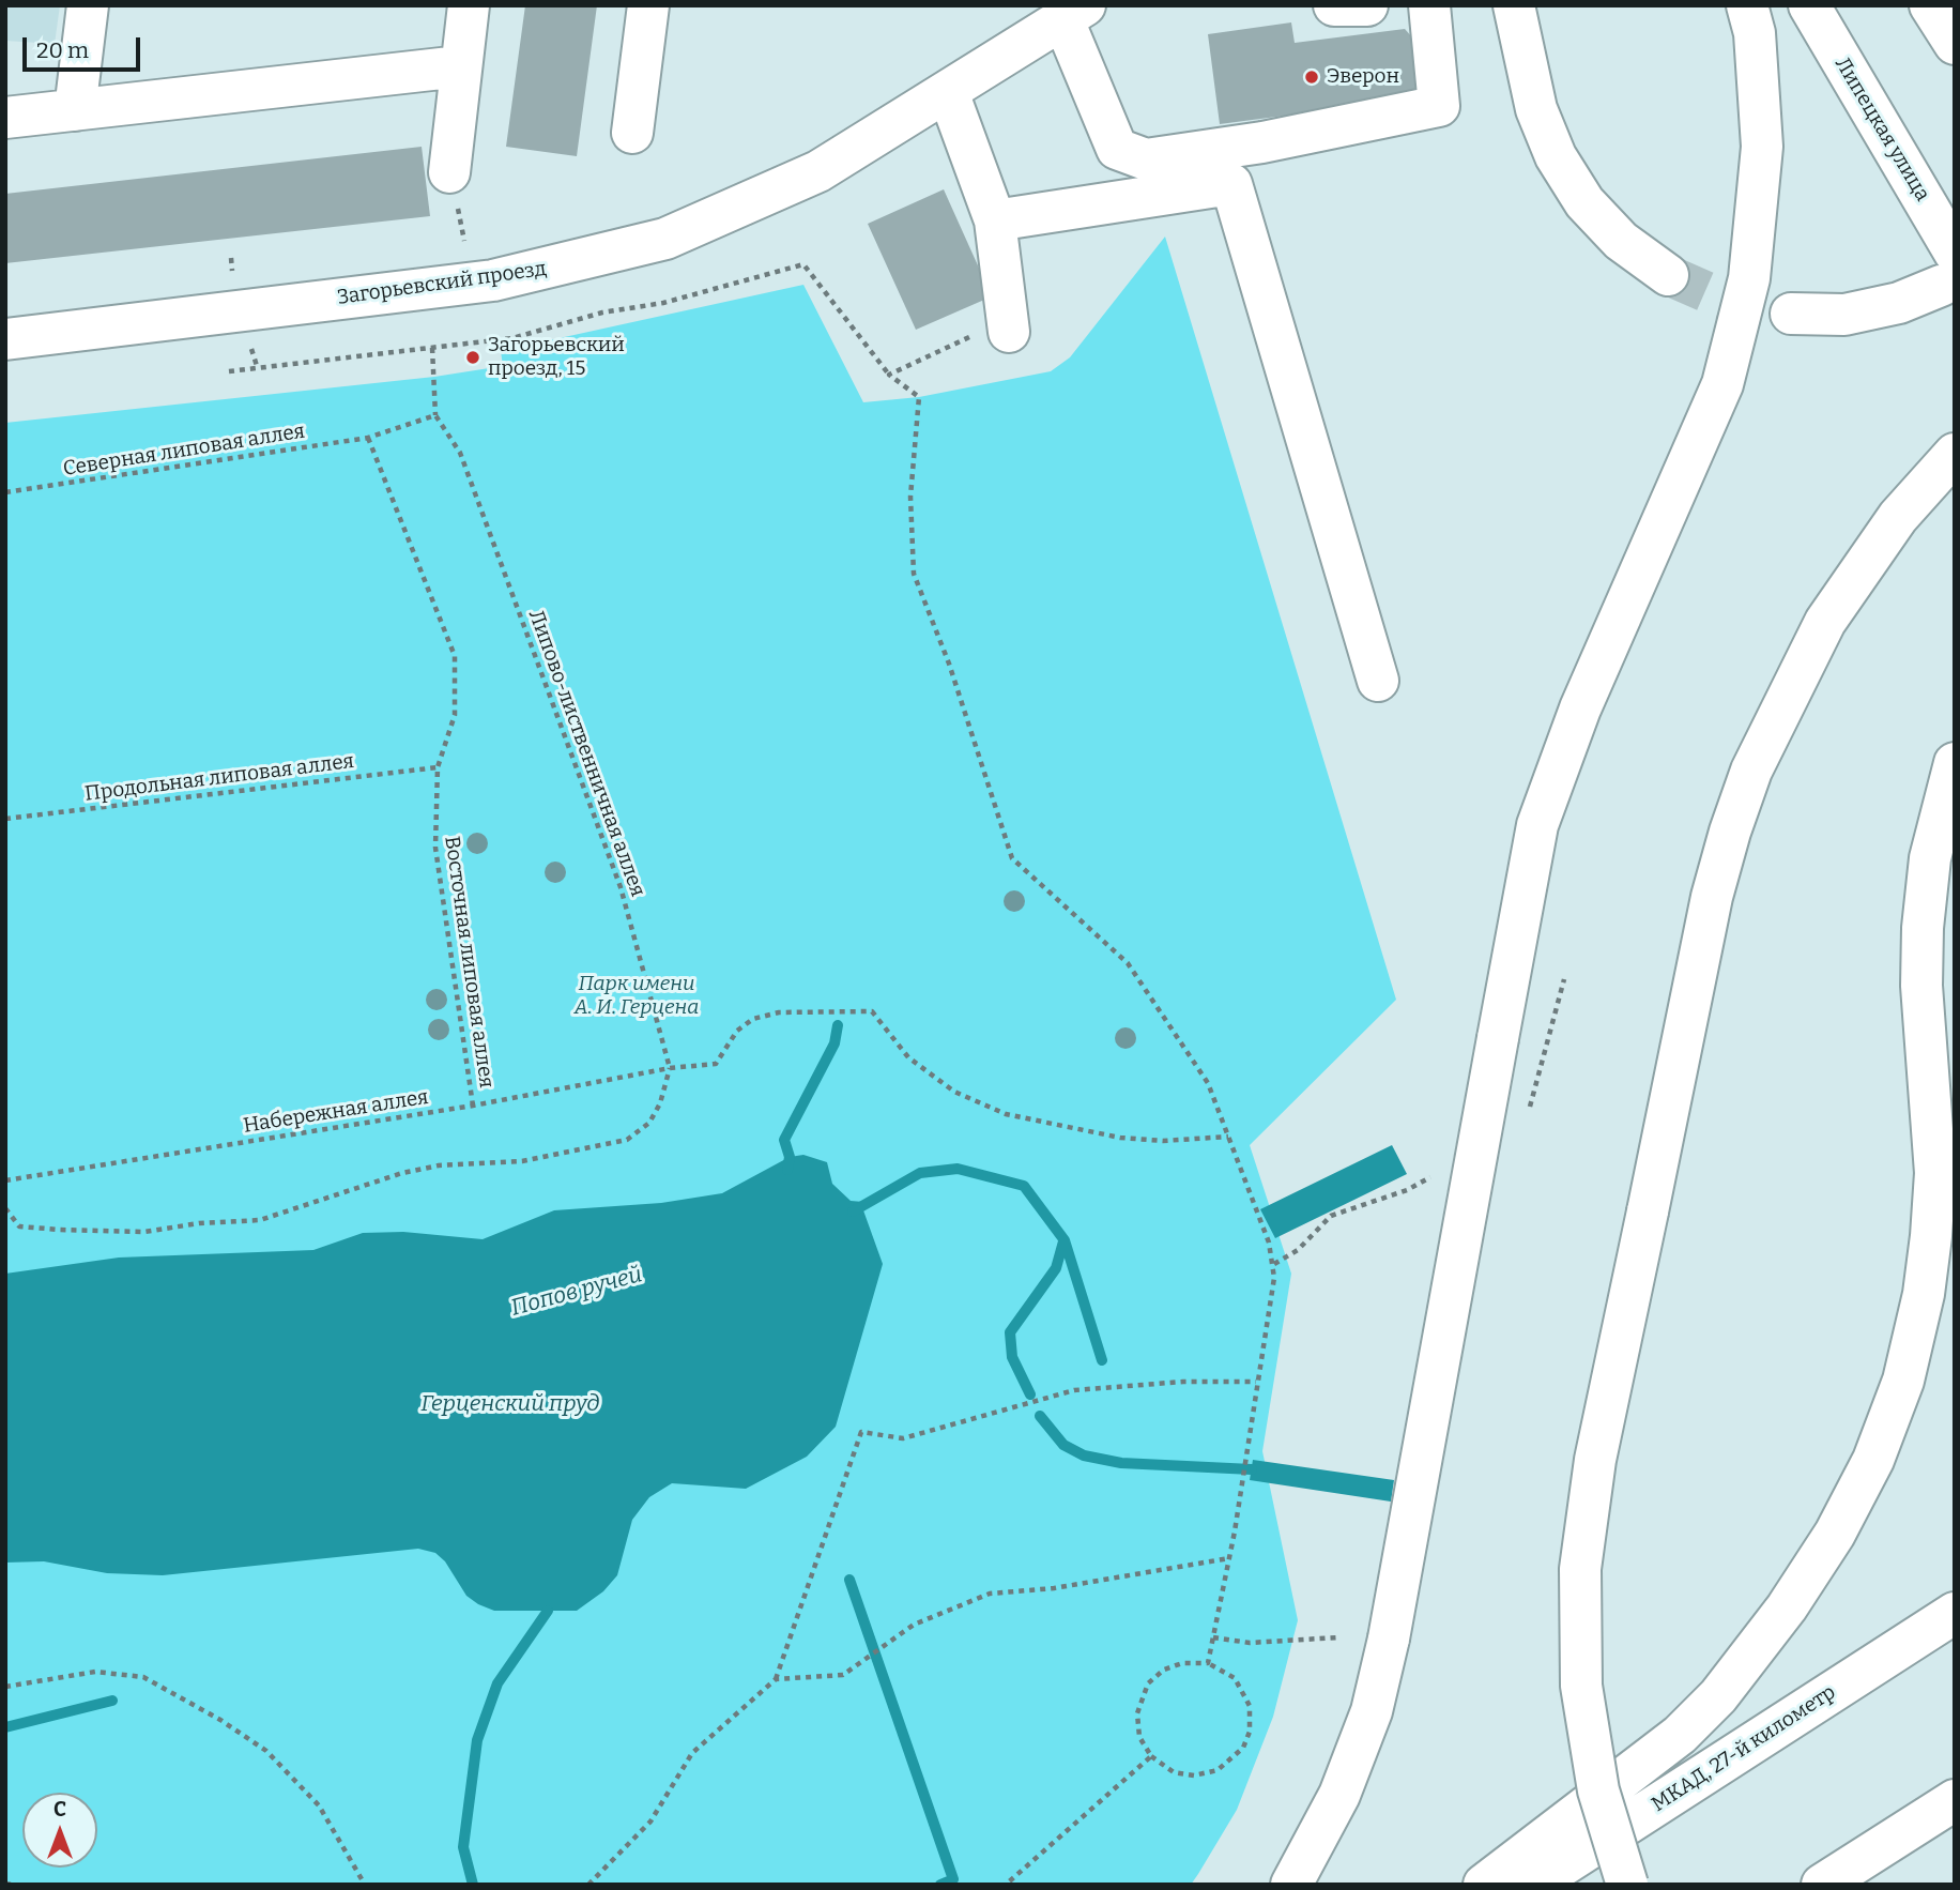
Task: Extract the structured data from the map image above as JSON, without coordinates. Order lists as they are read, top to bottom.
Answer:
{
  "streets": {
    "main road": ["Липецкая улица", "Загорьевский проезд", "МКАД, 27-й километр"],
    "path": [
      "Северная липовая аллея",
      "Липово-лиственничная аллея",
      "Продольная липовая аллея",
      "Восточная липовая аллея",
      "Набережная аллея"
    ]
  },
  "crossings": [
    ["Северная липовая аллея", "Липово-лиственничная аллея"],
    ["Северная липовая аллея", "Восточная липовая аллея"],
    ["Липово-лиственничная аллея", "Набережная аллея"],
    ["Продольная липовая аллея", "Восточная липовая аллея"],
    ["Восточная липовая аллея", "Набережная аллея"]
  ],
  "water": ["Попов ручей", "Герценский пруд"],
  "parks": ["Парк имени А. И. Герцена"],
  "places": ["Эверон", "Загорьевский проезд, 15"],
  "scale_bar": "20 m",
  "north": "top"
}
